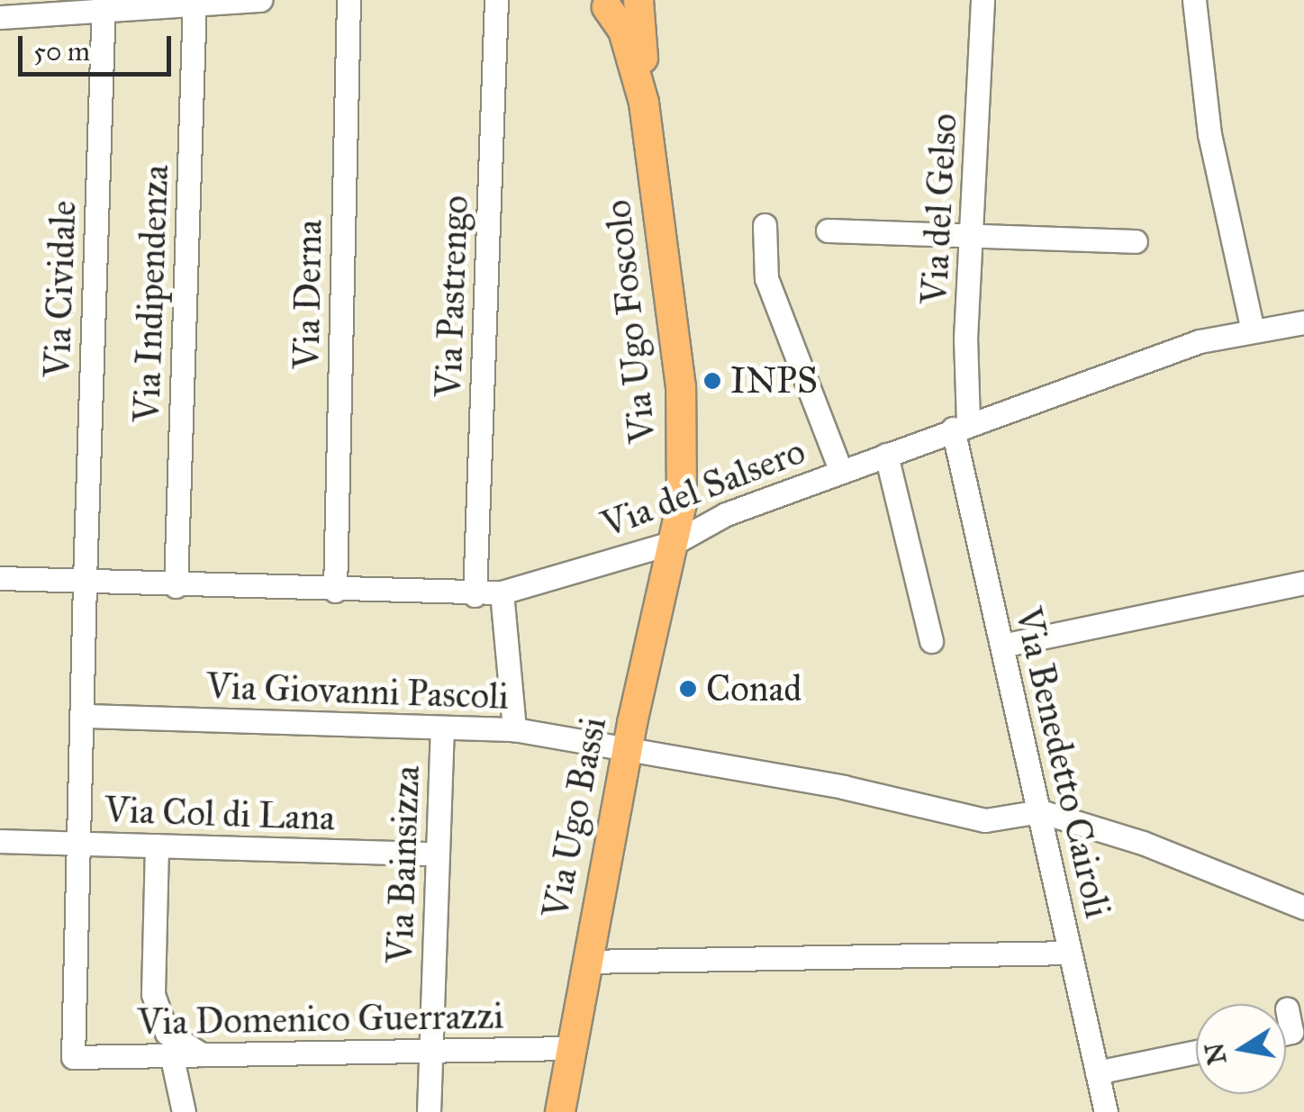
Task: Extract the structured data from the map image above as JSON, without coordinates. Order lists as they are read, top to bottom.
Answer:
{
  "streets": {
    "main road": ["Via Ugo Foscolo", "Via Ugo Bassi"],
    "street": [
      "Via del Gelso",
      "Via Cividale",
      "Via Indipendenza",
      "Via Derna",
      "Via Pastrengo",
      "Via del Salsero",
      "Via Giovanni Pascoli",
      "Via Benedetto Cairoli",
      "Via Col di Lana",
      "Via Bainsizza",
      "Via Domenico Guerrazzi"
    ]
  },
  "crossings": [
    ["Via del Gelso", "Via del Salsero"],
    ["Via del Gelso", "Via Benedetto Cairoli"],
    ["Via Cividale", "Via del Salsero"],
    ["Via Cividale", "Via Giovanni Pascoli"],
    ["Via Cividale", "Via Col di Lana"],
    ["Via Cividale", "Via Domenico Guerrazzi"],
    ["Via Indipendenza", "Via del Salsero"],
    ["Via Derna", "Via del Salsero"],
    ["Via Pastrengo", "Via del Salsero"],
    ["Via Ugo Foscolo", "Via del Salsero"],
    ["Via Ugo Foscolo", "Via Ugo Bassi"],
    ["Via del Salsero", "Via Benedetto Cairoli"],
    ["Via del Salsero", "Via Ugo Bassi"],
    ["Via Giovanni Pascoli", "Via Benedetto Cairoli"],
    ["Via Giovanni Pascoli", "Via Ugo Bassi"],
    ["Via Giovanni Pascoli", "Via Bainsizza"],
    ["Via Col di Lana", "Via Bainsizza"],
    ["Via Ugo Bassi", "Via Domenico Guerrazzi"],
    ["Via Bainsizza", "Via Domenico Guerrazzi"]
  ],
  "places": ["INPS", "Conad"],
  "scale_bar": "50 m",
  "north": "left"
}
